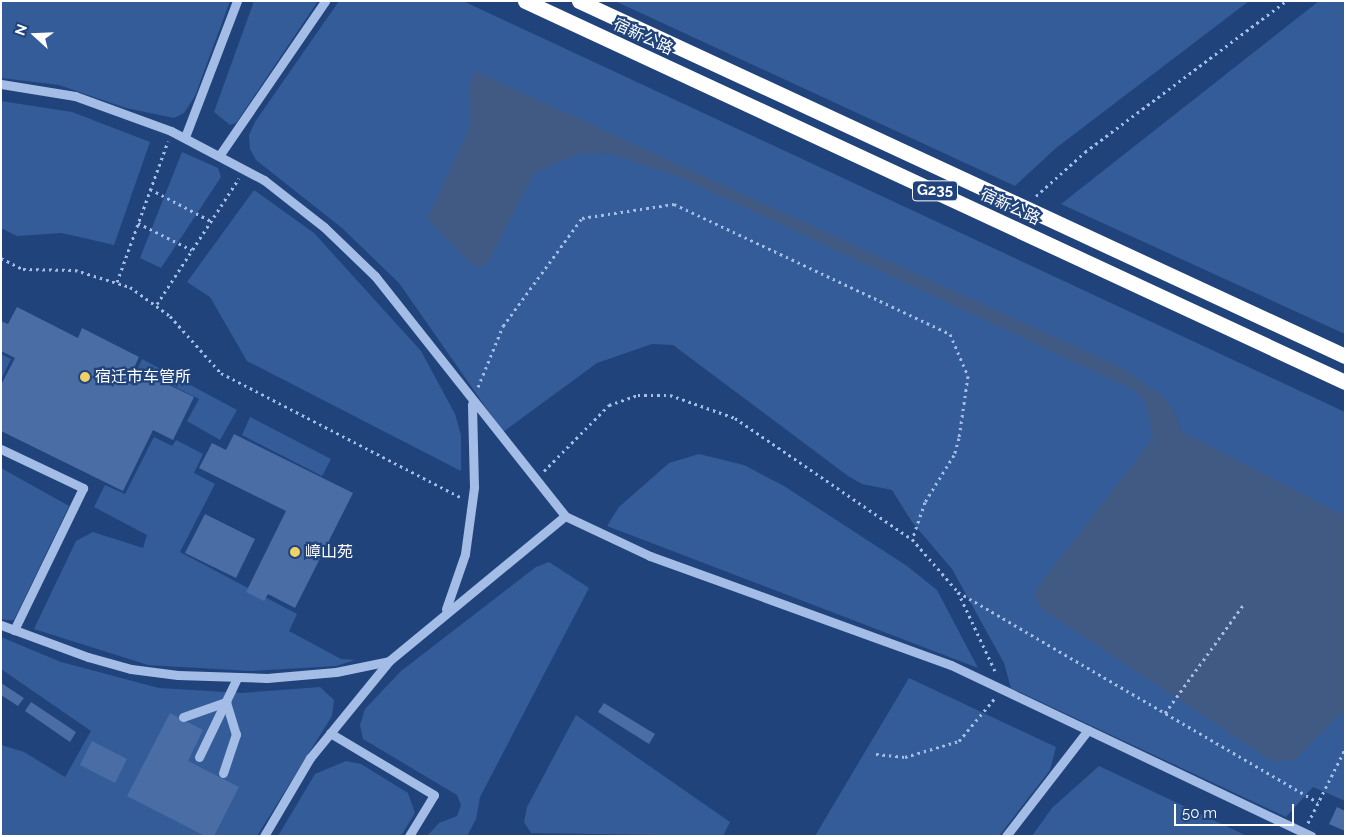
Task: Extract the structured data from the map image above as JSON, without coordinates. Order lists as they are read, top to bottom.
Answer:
{
  "streets": {
    "highway": ["宿新公路", "G235"]
  },
  "places": ["宿迁市车管所", "嶂山苑"],
  "scale_bar": "50 m",
  "north": "left"
}
